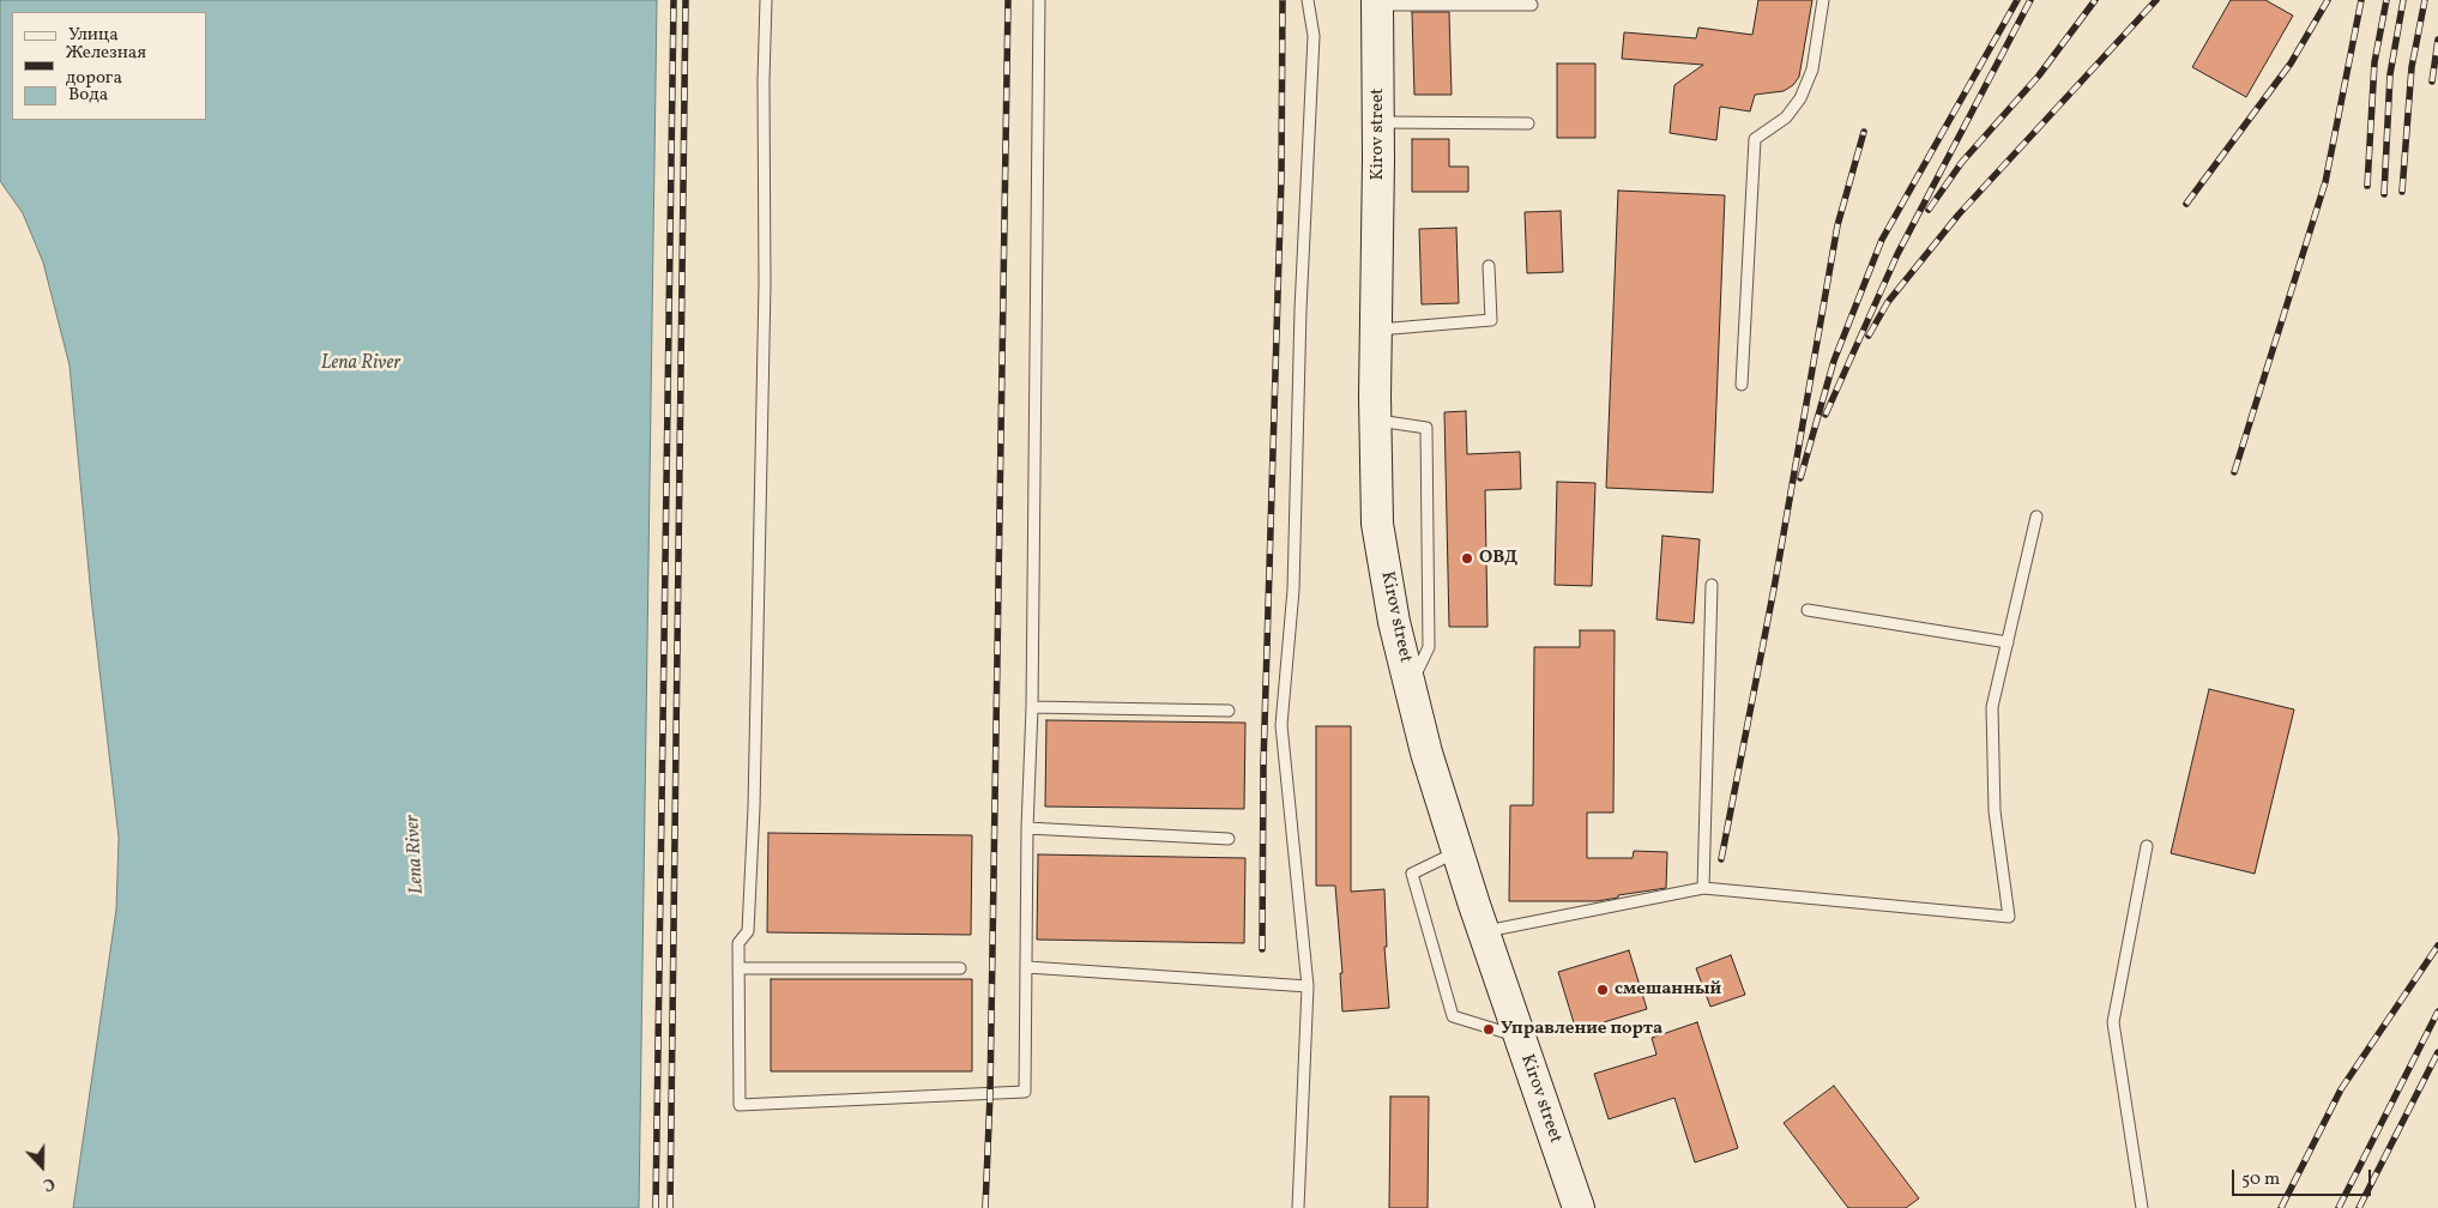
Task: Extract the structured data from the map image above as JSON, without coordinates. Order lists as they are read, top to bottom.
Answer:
{
  "streets": {
    "main road": ["Kirov street"]
  },
  "water": ["Lena River"],
  "places": ["ОВД", "смешанный", "Управление порта"],
  "legend": ["Улица", "Железная дорога", "Вода"],
  "scale_bar": "50 m",
  "north": "bottom"
}
